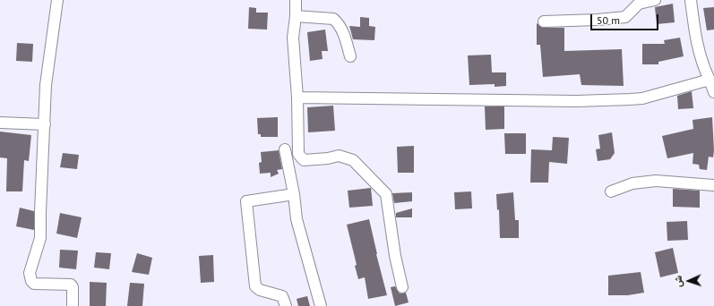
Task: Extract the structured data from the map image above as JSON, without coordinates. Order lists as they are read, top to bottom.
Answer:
{
  "scale_bar": "50 m",
  "north": "left"
}
